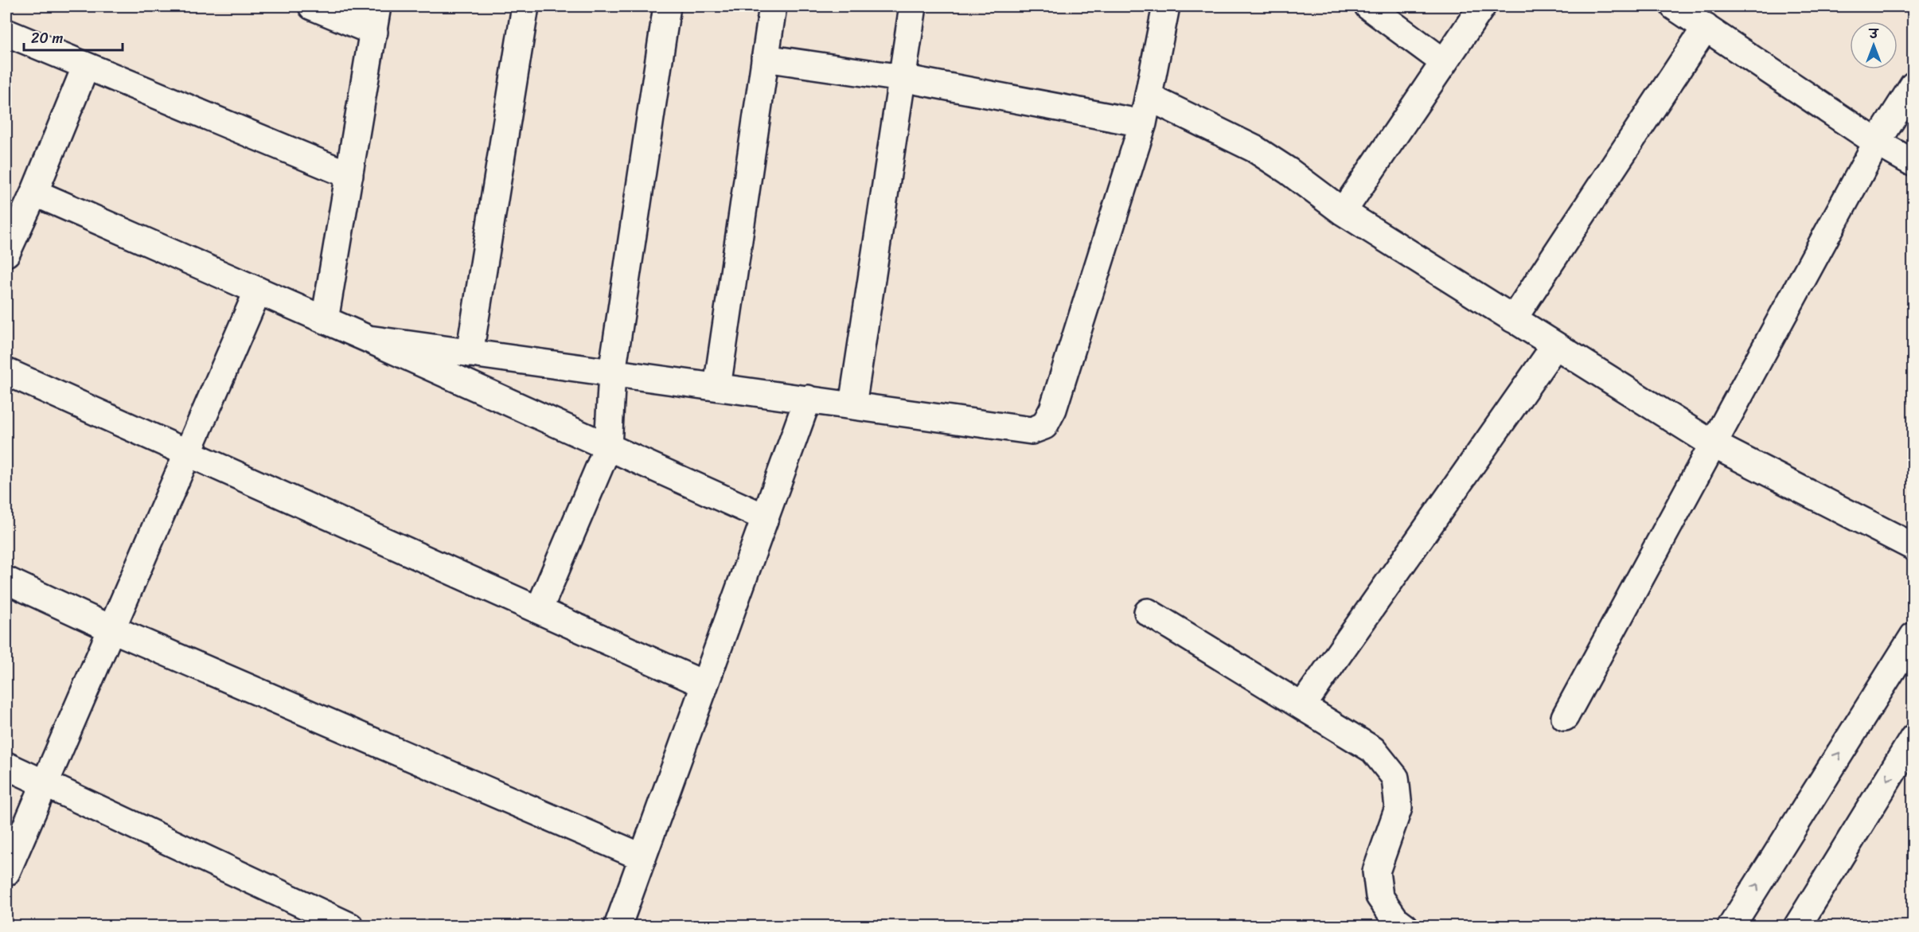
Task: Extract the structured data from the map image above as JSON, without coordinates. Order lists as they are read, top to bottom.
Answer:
{
  "scale_bar": "20 m",
  "north": "top"
}
